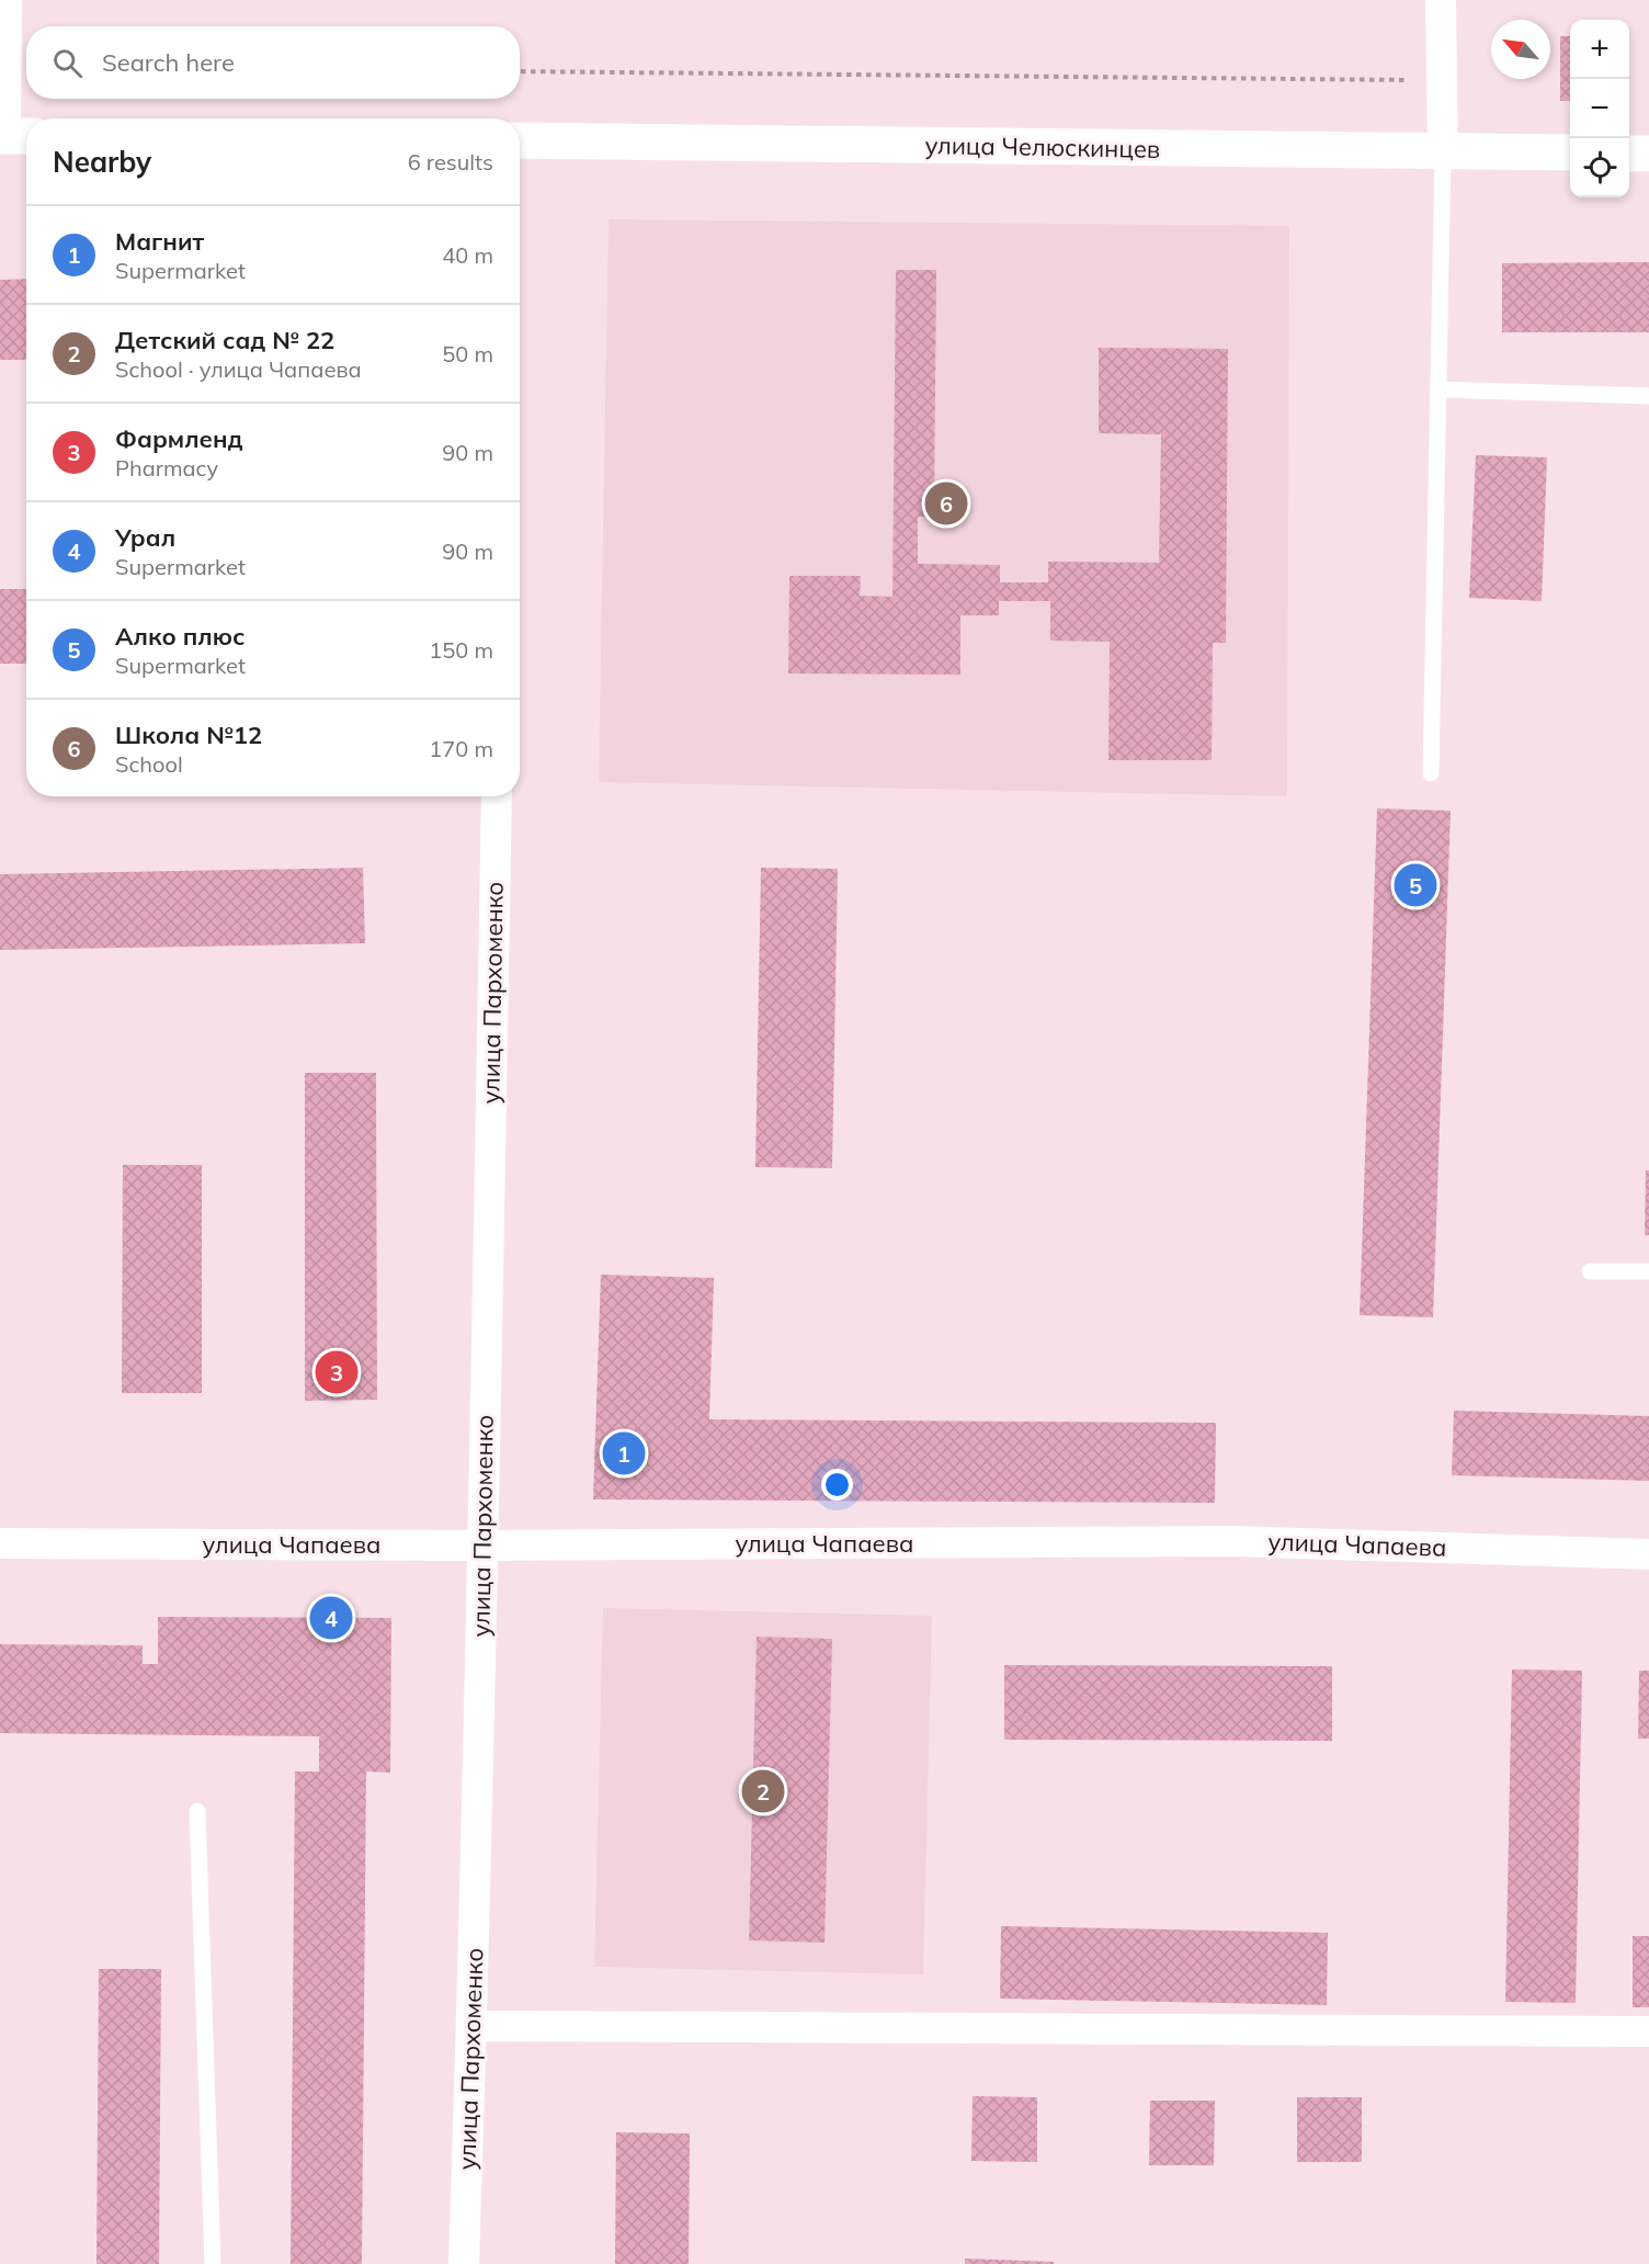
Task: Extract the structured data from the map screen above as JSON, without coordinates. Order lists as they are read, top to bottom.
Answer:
{
  "streets": {
    "street": ["улица Челюскинцев", "улица Пархоменко", "улица Чапаева"]
  },
  "crossings": [
    ["улица Пархоменко", "улица Чапаева"]
  ],
  "north": "top left",
  "page": {
    "map_buttons": ["+", "−"],
    "search": "Search here",
    "heading": ["Nearby", "6 results"],
    "list": [
      {
        "mark": "1",
        "name": "Магнит",
        "note": "Supermarket",
        "value": "40 m"
      },
      {
        "mark": "2",
        "name": "Детский сад № 22",
        "note": "School · улица Чапаева",
        "value": "50 m"
      },
      {
        "mark": "3",
        "name": "Фармленд",
        "note": "Pharmacy",
        "value": "90 m"
      },
      {
        "mark": "4",
        "name": "Урал",
        "note": "Supermarket",
        "value": "90 m"
      },
      {
        "mark": "5",
        "name": "Алко плюс",
        "note": "Supermarket",
        "value": "150 m"
      },
      {
        "mark": "6",
        "name": "Школа №12",
        "note": "School",
        "value": "170 m"
      }
    ],
    "pins": [
      "6",
      "5",
      "3",
      "1",
      "4",
      "2"
    ]
  }
}
